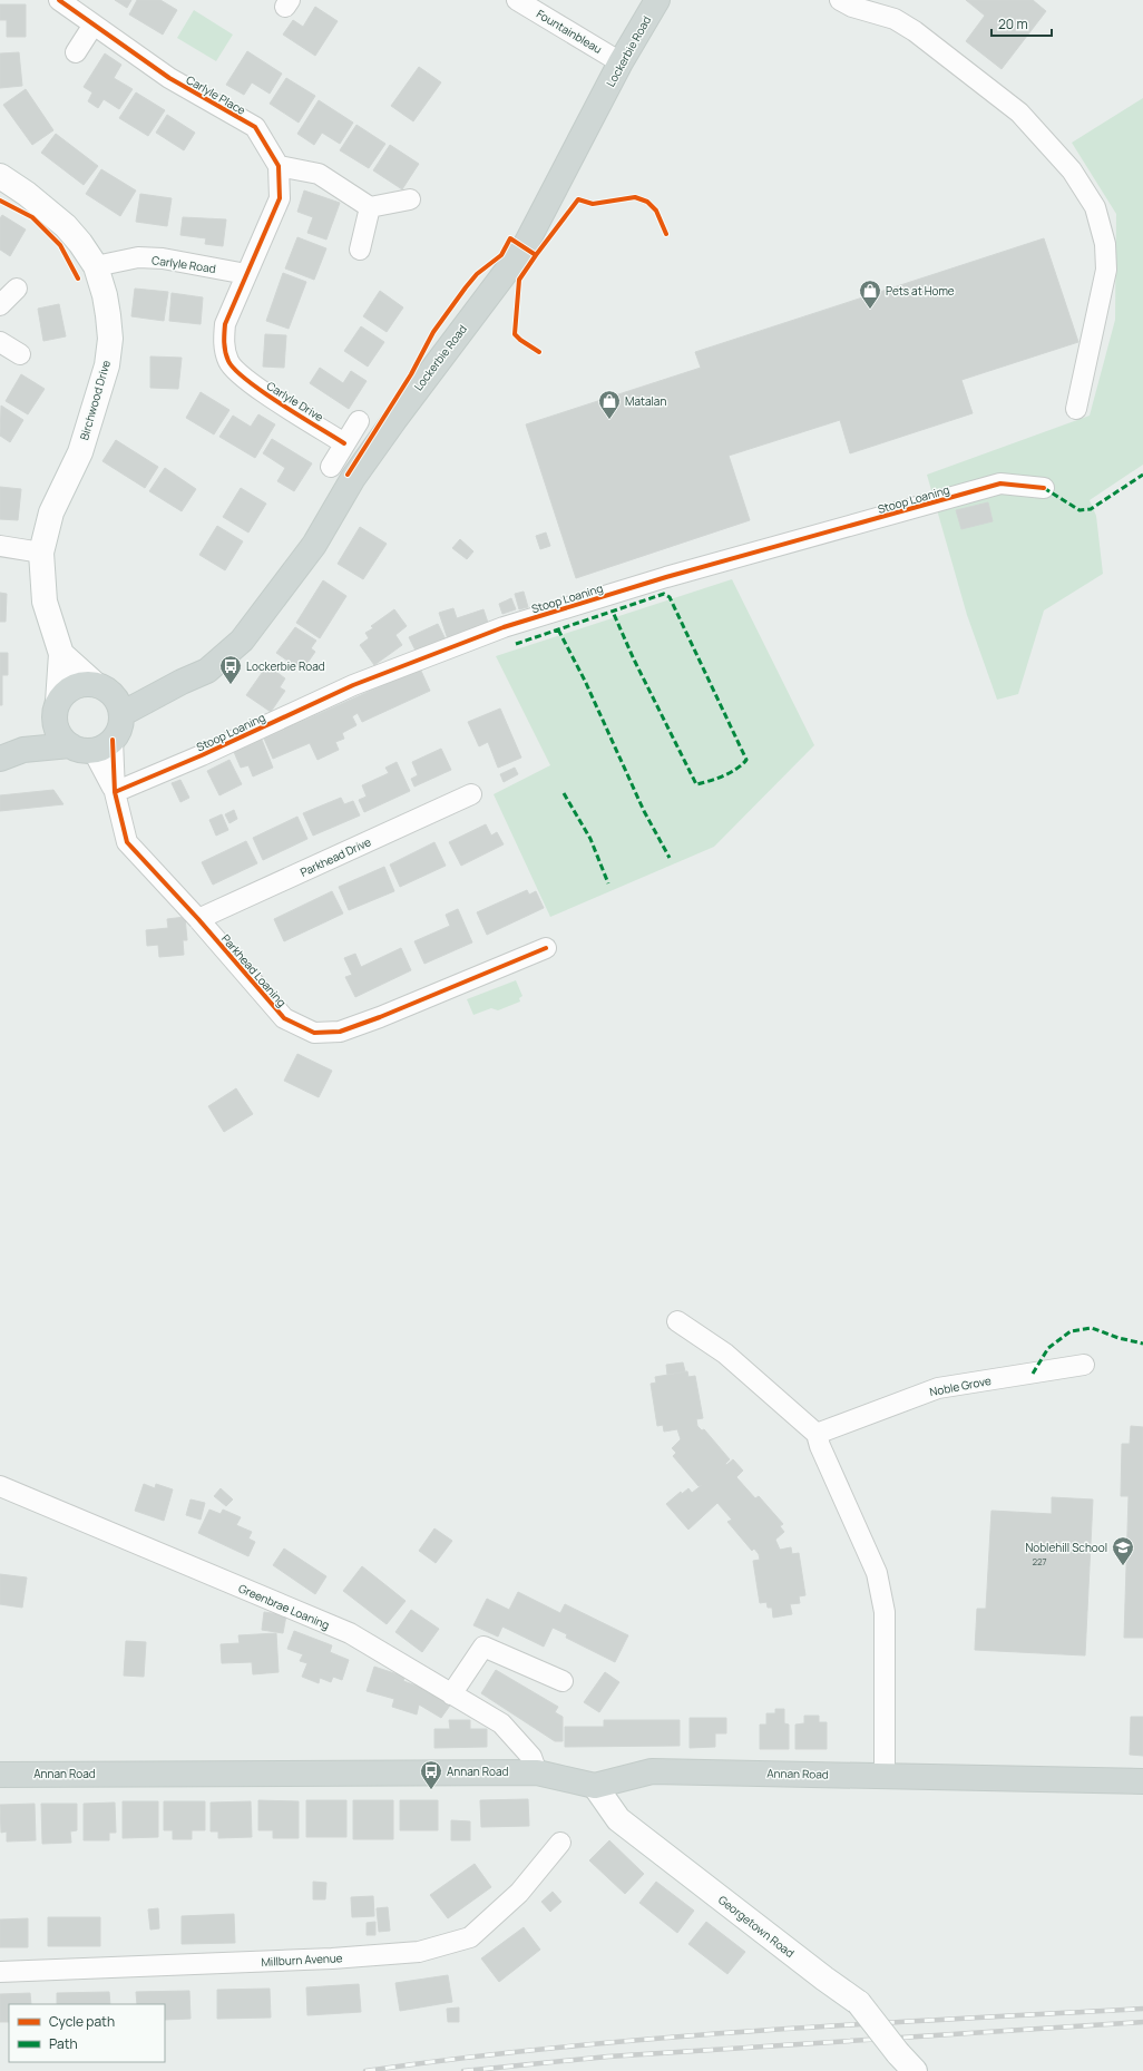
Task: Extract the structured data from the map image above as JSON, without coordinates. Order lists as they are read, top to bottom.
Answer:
{
  "streets": {
    "main road": ["Lockerbie Road", "Annan Road"],
    "street": [
      "Fountainbleau",
      "Carlyle Place",
      "Carlyle Road",
      "Birchwood Drive",
      "Carlyle Drive",
      "Stoop Loaning",
      "Parkhead Drive",
      "Parkhead Loaning",
      "Noble Grove",
      "Greenbrae Loaning",
      "Georgetown Road",
      "Millburn Avenue"
    ]
  },
  "crossings": [
    ["Fountainbleau", "Lockerbie Road"],
    ["Lockerbie Road", "Parkhead Loaning"],
    ["Carlyle Place", "Carlyle Road"],
    ["Carlyle Place", "Carlyle Drive"],
    ["Carlyle Road", "Birchwood Drive"],
    ["Carlyle Road", "Carlyle Drive"],
    ["Stoop Loaning", "Parkhead Loaning"],
    ["Parkhead Drive", "Parkhead Loaning"],
    ["Greenbrae Loaning", "Annan Road"],
    ["Annan Road", "Georgetown Road"]
  ],
  "places": {
    "shop": ["Pets at Home", "Matalan"],
    "bus stop": ["Lockerbie Road", "Annan Road"],
    "school or university": ["Noblehill School"]
  },
  "house_numbers": ["227"],
  "legend": ["Cycle path", "Path"],
  "scale_bar": "20 m"
}
